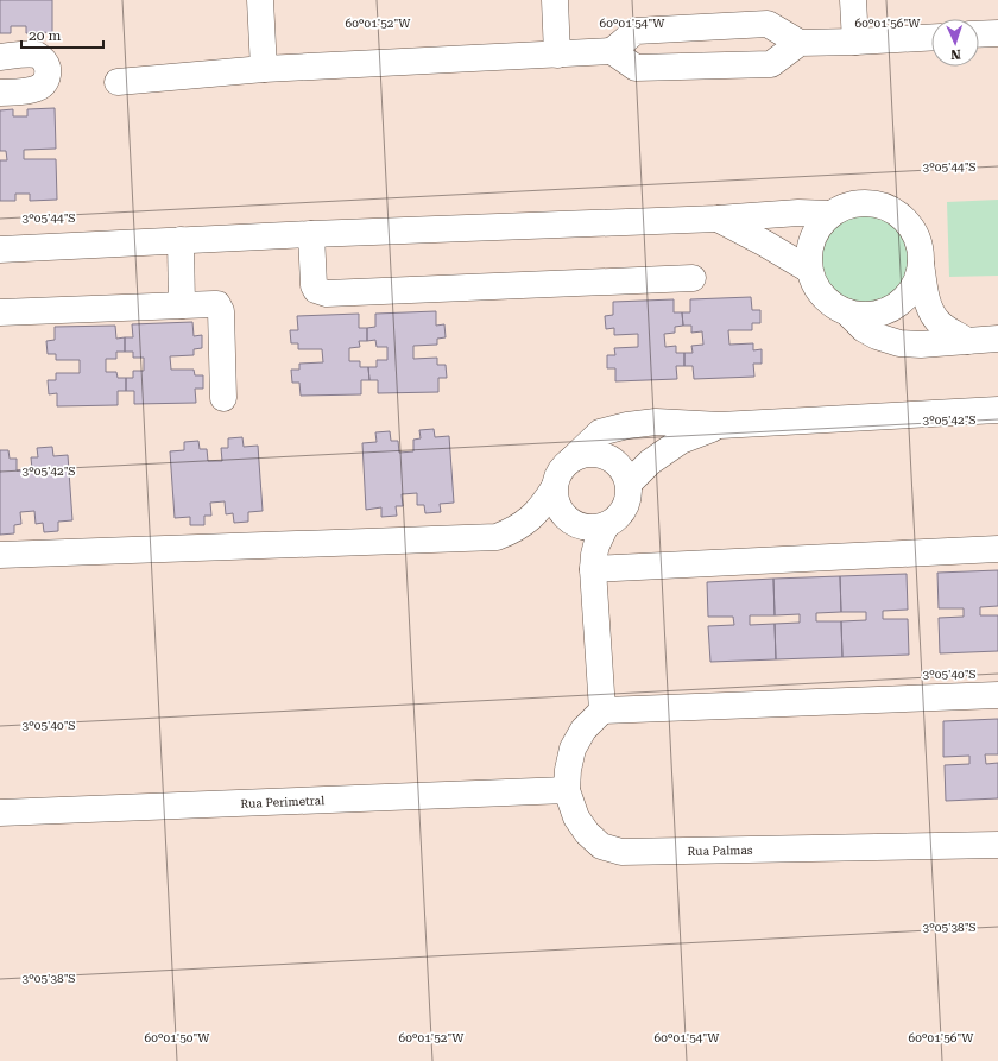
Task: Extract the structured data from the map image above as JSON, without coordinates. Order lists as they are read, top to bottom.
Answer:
{
  "streets": {
    "street": ["Rua Perimetral", "Rua Palmas"]
  },
  "crossings": [
    ["Rua Perimetral", "Rua Palmas"]
  ],
  "scale_bar": "20 m",
  "north": "bottom",
  "coordinates": [
    "60°01'52\"W",
    "60°01'54\"W",
    "60°01'56\"W",
    "3°05'44\"S",
    "3°05'42\"S",
    "3°05'40\"S",
    "3°05'38\"S",
    "60°01'50\"W"
  ]
}
